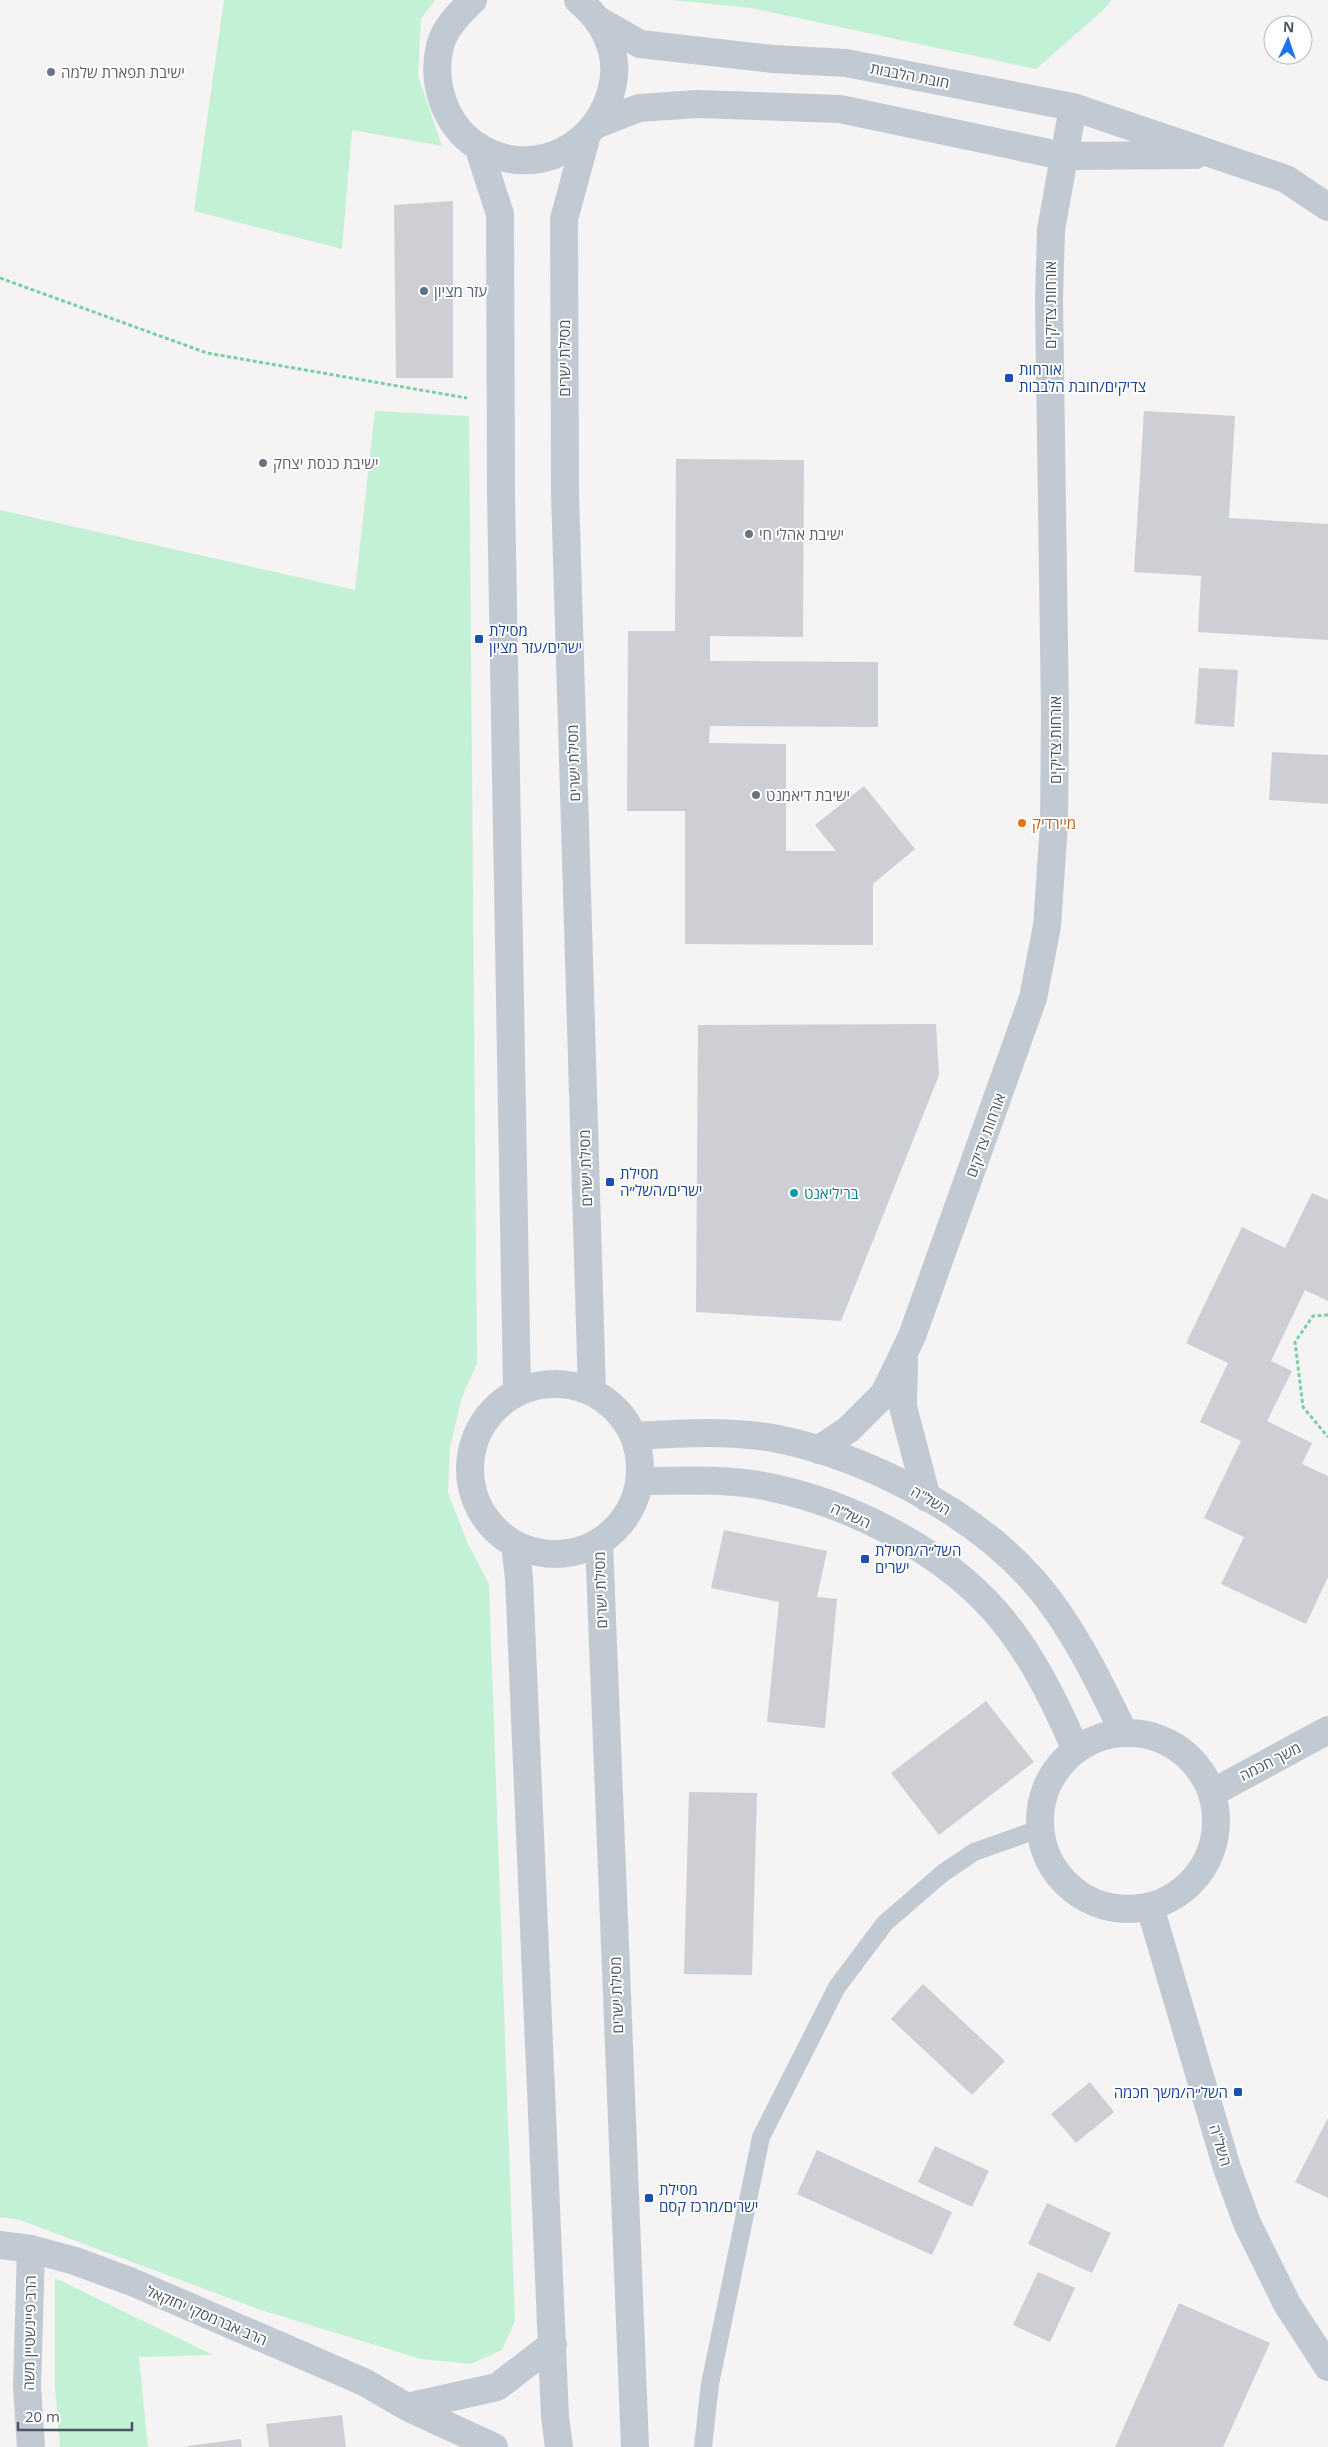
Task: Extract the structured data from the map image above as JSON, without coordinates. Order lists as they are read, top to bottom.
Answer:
{
  "streets": {
    "street": [
      "חובת הלבבות",
      "אורחות צדיקים",
      "מסילת ישרים",
      "השל\"ה",
      "השל”ה",
      "משך חכמה",
      "הרב אברמסקי יחזקאל",
      "הרב פיינשטיין משה"
    ]
  },
  "crossings": [
    ["חובת הלבבות", "אורחות צדיקים"],
    ["חובת הלבבות", "מסילת ישרים"],
    ["אורחות צדיקים", "השל\"ה"],
    ["מסילת ישרים", "השל\"ה"],
    ["מסילת ישרים", "השל”ה"],
    ["השל\"ה", "השל”ה"],
    ["השל\"ה", "משך חכמה"],
    ["השל”ה", "משך חכמה"],
    ["הרב אברמסקי יחזקאל", "הרב פיינשטיין משה"]
  ],
  "places": {
    "other": [
      "ישיבת תפארת שלמה",
      "עזר מציון",
      "ישיבת כנסת יצחק",
      "ישיבת אהלי חי",
      "ישיבת דיאמנט",
      "מיירדיק",
      "בריליאנט"
    ],
    "transit": [
      "אורחות צדיקים/חובת הלבבות",
      "מסילת ישרים/עזר מציון",
      "מסילת ישרים/השל״ה",
      "השל״ה/מסילת ישרים",
      "השל״ה/משך חכמה",
      "מסילת ישרים/מרכז קסם"
    ]
  },
  "scale_bar": "20 m",
  "north": "top"
}
